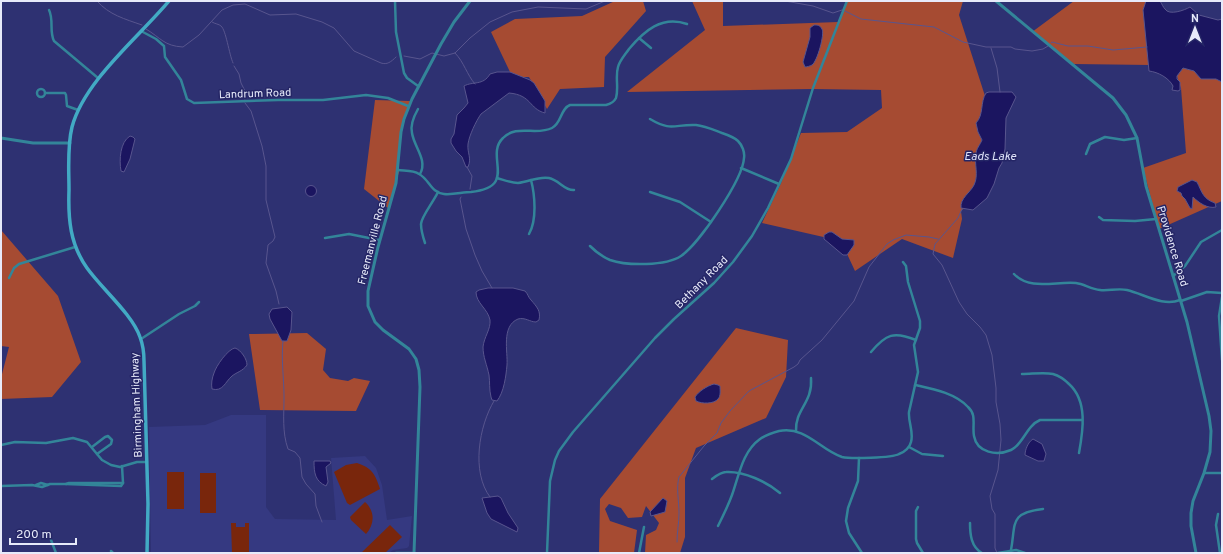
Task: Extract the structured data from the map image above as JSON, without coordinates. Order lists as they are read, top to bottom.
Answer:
{
  "streets": {
    "main road": ["Birmingham Highway"],
    "street": [
      "Landrum Road",
      "Freemanville Road",
      "Providence Road",
      "Bethany Road"
    ]
  },
  "crossings": [
    ["Landrum Road", "Freemanville Road"],
    ["Landrum Road", "Birmingham Highway"]
  ],
  "water": ["Eads Lake"],
  "scale_bar": "200 m",
  "north": "top"
}
